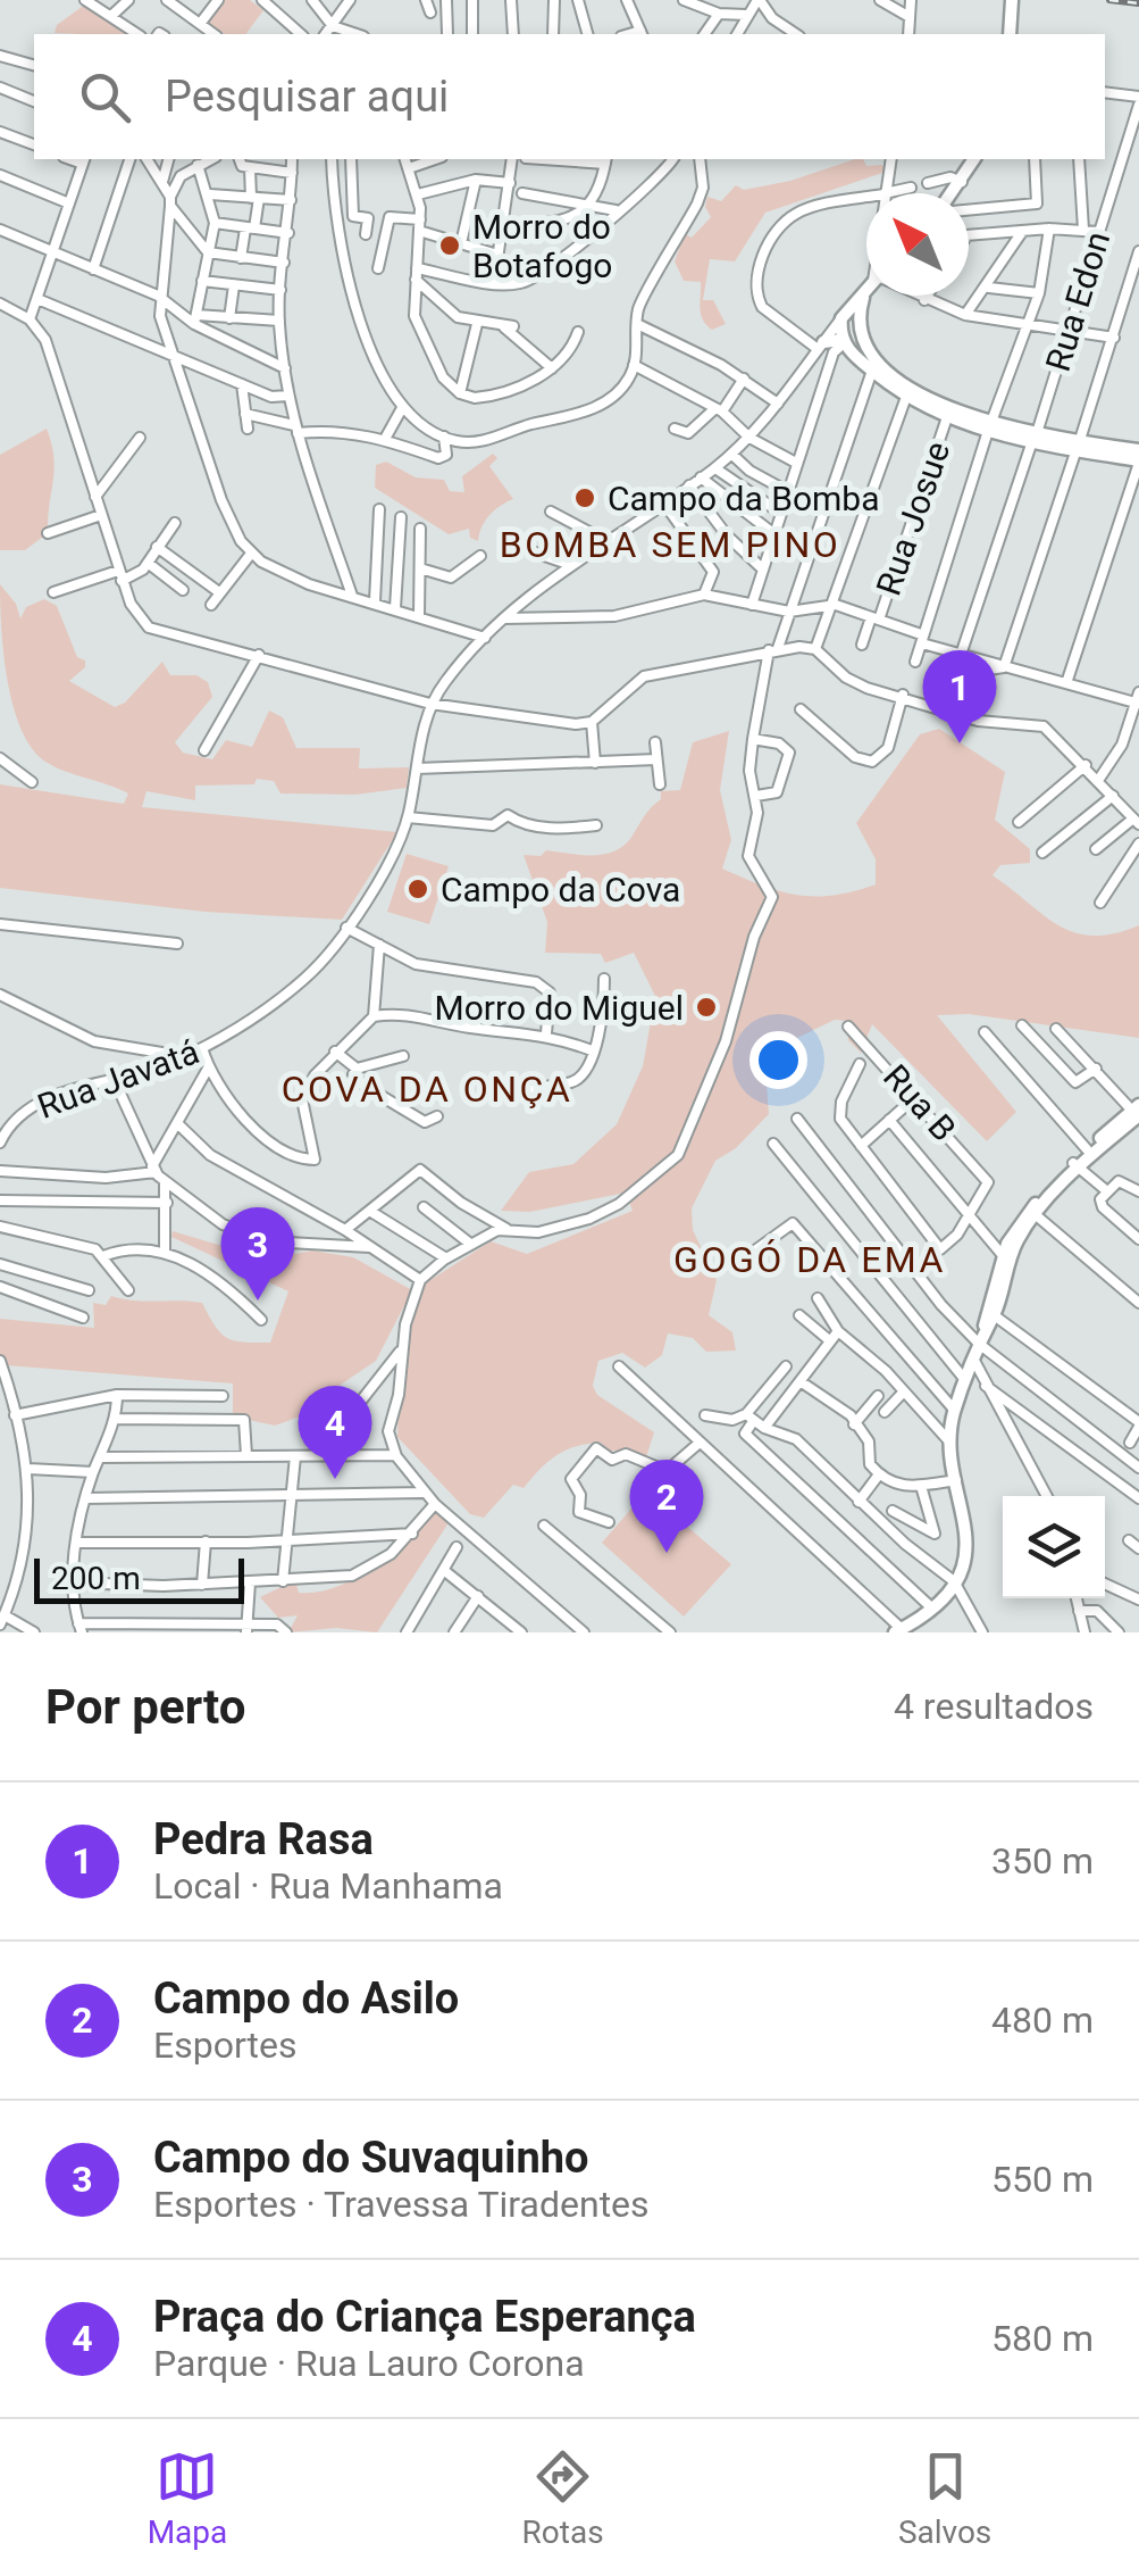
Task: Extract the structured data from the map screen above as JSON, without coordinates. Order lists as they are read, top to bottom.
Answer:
{
  "streets": {
    "street": [
      "Rua Edon",
      "Rua Josue",
      "Rua Javatá",
      "Rua B"
    ]
  },
  "districts": ["BOMBA SEM PINO", "COVA DA ONÇA", "GOGÓ DA EMA"],
  "places": [
    "Morro do Botafogo",
    "Campo da Bomba",
    "Campo da Cova",
    "Morro do Miguel"
  ],
  "scale_bar": "200 m",
  "north": "top left",
  "page": {
    "search": "Pesquisar aqui",
    "pins": [
      "1",
      "3",
      "4",
      "2"
    ],
    "scale": "200 m",
    "heading": ["Por perto", "4 resultados"],
    "list": [
      {
        "mark": "1",
        "name": "Pedra Rasa",
        "note": "Local · Rua Manhama",
        "value": "350 m"
      },
      {
        "mark": "2",
        "name": "Campo do Asilo",
        "note": "Esportes",
        "value": "480 m"
      },
      {
        "mark": "3",
        "name": "Campo do Suvaquinho",
        "note": "Esportes · Travessa Tiradentes",
        "value": "550 m"
      },
      {
        "mark": "4",
        "name": "Praça do Criança Esperança",
        "note": "Parque · Rua Lauro Corona",
        "value": "580 m"
      }
    ],
    "nav": ["Mapa", "Rotas", "Salvos"]
  }
}
